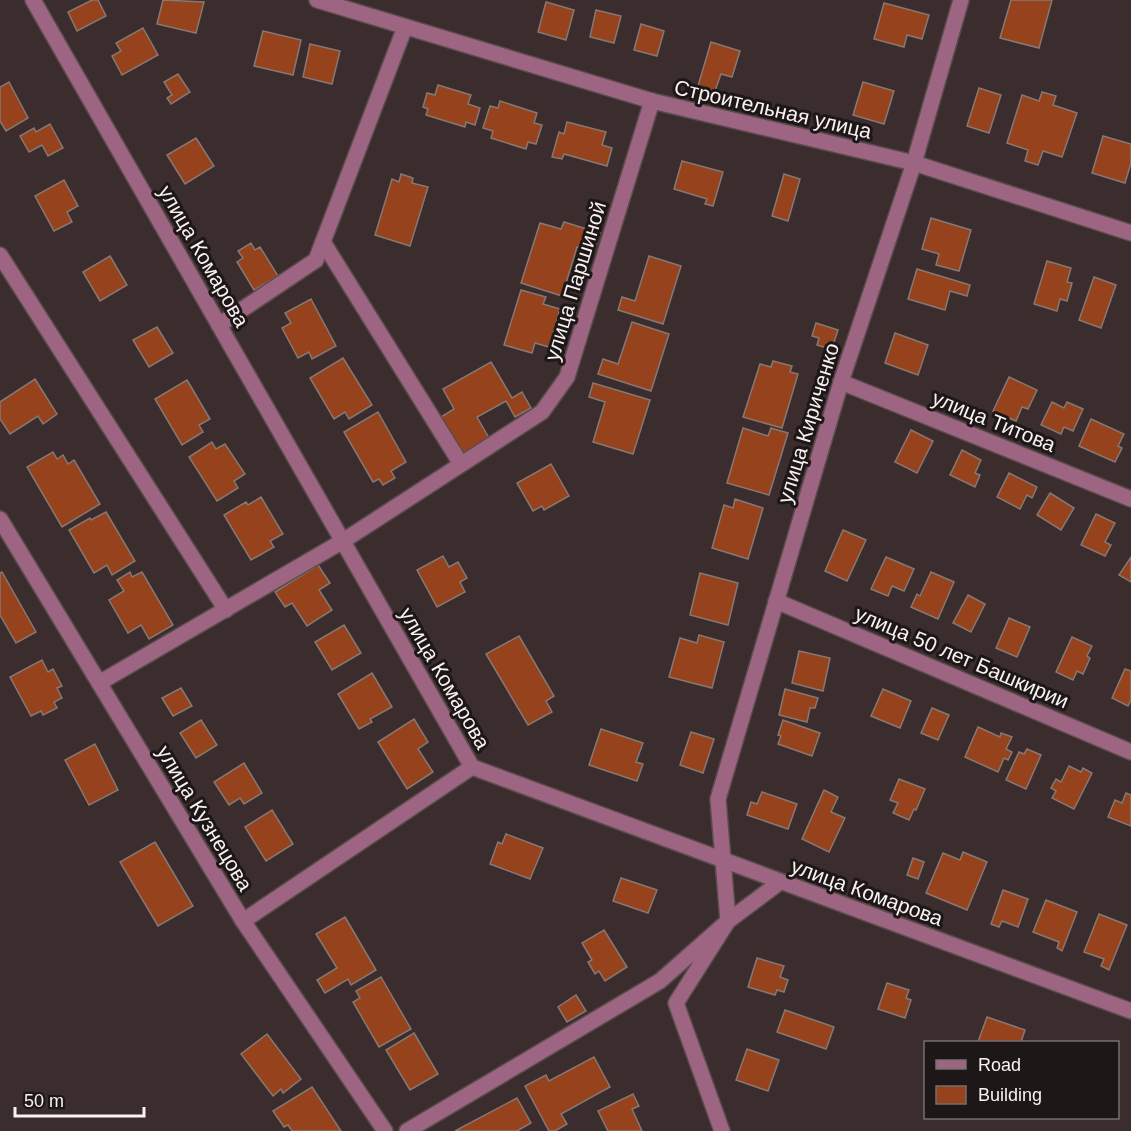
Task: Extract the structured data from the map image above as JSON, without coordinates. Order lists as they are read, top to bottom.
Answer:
{
  "streets": {
    "street": [
      "Строительная улица",
      "улица Комарова",
      "улица Паршиной",
      "улица Титова",
      "улица Кириченко",
      "улица 50 лет Башкирии",
      "улица Кузнецова"
    ]
  },
  "crossings": [
    ["Строительная улица", "улица Паршиной"],
    ["Строительная улица", "улица Кириченко"],
    ["улица Комарова", "улица Паршиной"],
    ["улица Комарова", "улица Кириченко"],
    ["улица Паршиной", "улица Кузнецова"],
    ["улица Титова", "улица Кириченко"],
    ["улица Кириченко", "улица 50 лет Башкирии"]
  ],
  "legend": ["Road", "Building"],
  "scale_bar": "50 m"
}
